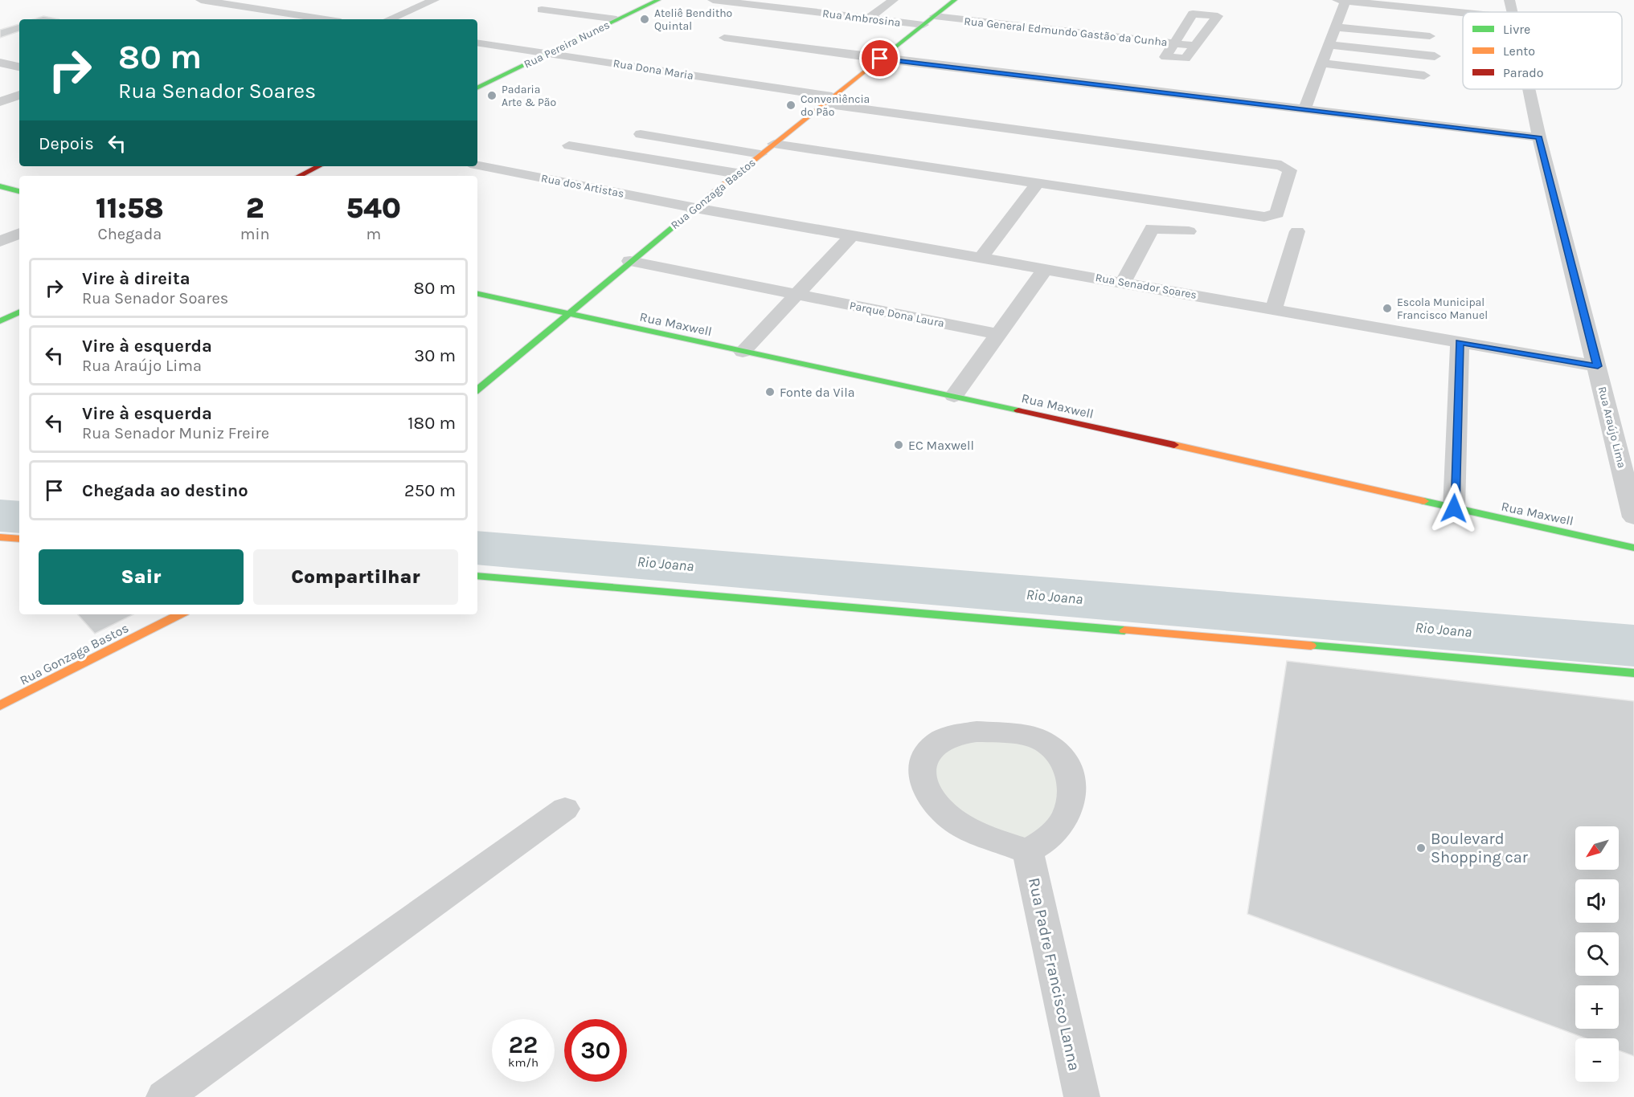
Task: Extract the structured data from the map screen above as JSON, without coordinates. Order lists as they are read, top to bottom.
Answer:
{
  "streets": {
    "main road": ["Rua Pereira Nunes", "Rua Gonzaga Bastos", "Rua Maxwell"],
    "street": [
      "Rua Ambrosina",
      "Rua General Edmundo Gastão da Cunha",
      "Rua Dona Maria",
      "Rua dos Artistas",
      "Rua Senador Soares",
      "Parque Dona Laura",
      "Rua Araújo Lima",
      "Rua Padre Francisco Lanna"
    ]
  },
  "crossings": [
    ["Rua Ambrosina", "Rua Gonzaga Bastos"],
    ["Rua General Edmundo Gastão da Cunha", "Rua Gonzaga Bastos"],
    ["Rua Pereira Nunes", "Rua Dona Maria"],
    ["Rua Dona Maria", "Rua Gonzaga Bastos"],
    ["Rua dos Artistas", "Rua Gonzaga Bastos"],
    ["Rua dos Artistas", "Rua Senador Soares"],
    ["Rua Gonzaga Bastos", "Rua Senador Soares"],
    ["Rua Gonzaga Bastos", "Parque Dona Laura"],
    ["Rua Gonzaga Bastos", "Rua Maxwell"],
    ["Rua Senador Soares", "Rua Araújo Lima"]
  ],
  "water": ["Rio Joana"],
  "places": [
    "Ateliê Benditho Quintal",
    "Padaria Arte & Pão",
    "Conveniência do Pão",
    "Escola Municipal Francisco Manuel",
    "Fonte da Vila",
    "EC Maxwell",
    "Boulevard Shopping car"
  ],
  "legend": ["Livre", "Lento", "Parado"],
  "north": "bottom left",
  "page": {
    "turn": ["80 m", "Rua Senador Soares"],
    "then": "Depois",
    "eta": [
      "11:58",
      "Chegada",
      "2",
      "min",
      "540",
      "m"
    ],
    "list": [
      {
        "name": "Vire à direita",
        "note": "Rua Senador Soares",
        "value": "80 m"
      },
      {
        "name": "Vire à esquerda",
        "note": "Rua Araújo Lima",
        "value": "30 m"
      },
      {
        "name": "Vire à esquerda",
        "note": "Rua Senador Muniz Freire",
        "value": "180 m"
      },
      {
        "name": "Chegada ao destino",
        "value": "250 m"
      }
    ],
    "buttons": ["Sair", "Compartilhar"],
    "map_buttons": ["+", "−"],
    "speed": "22 km/h",
    "limit": "30"
  }
}
